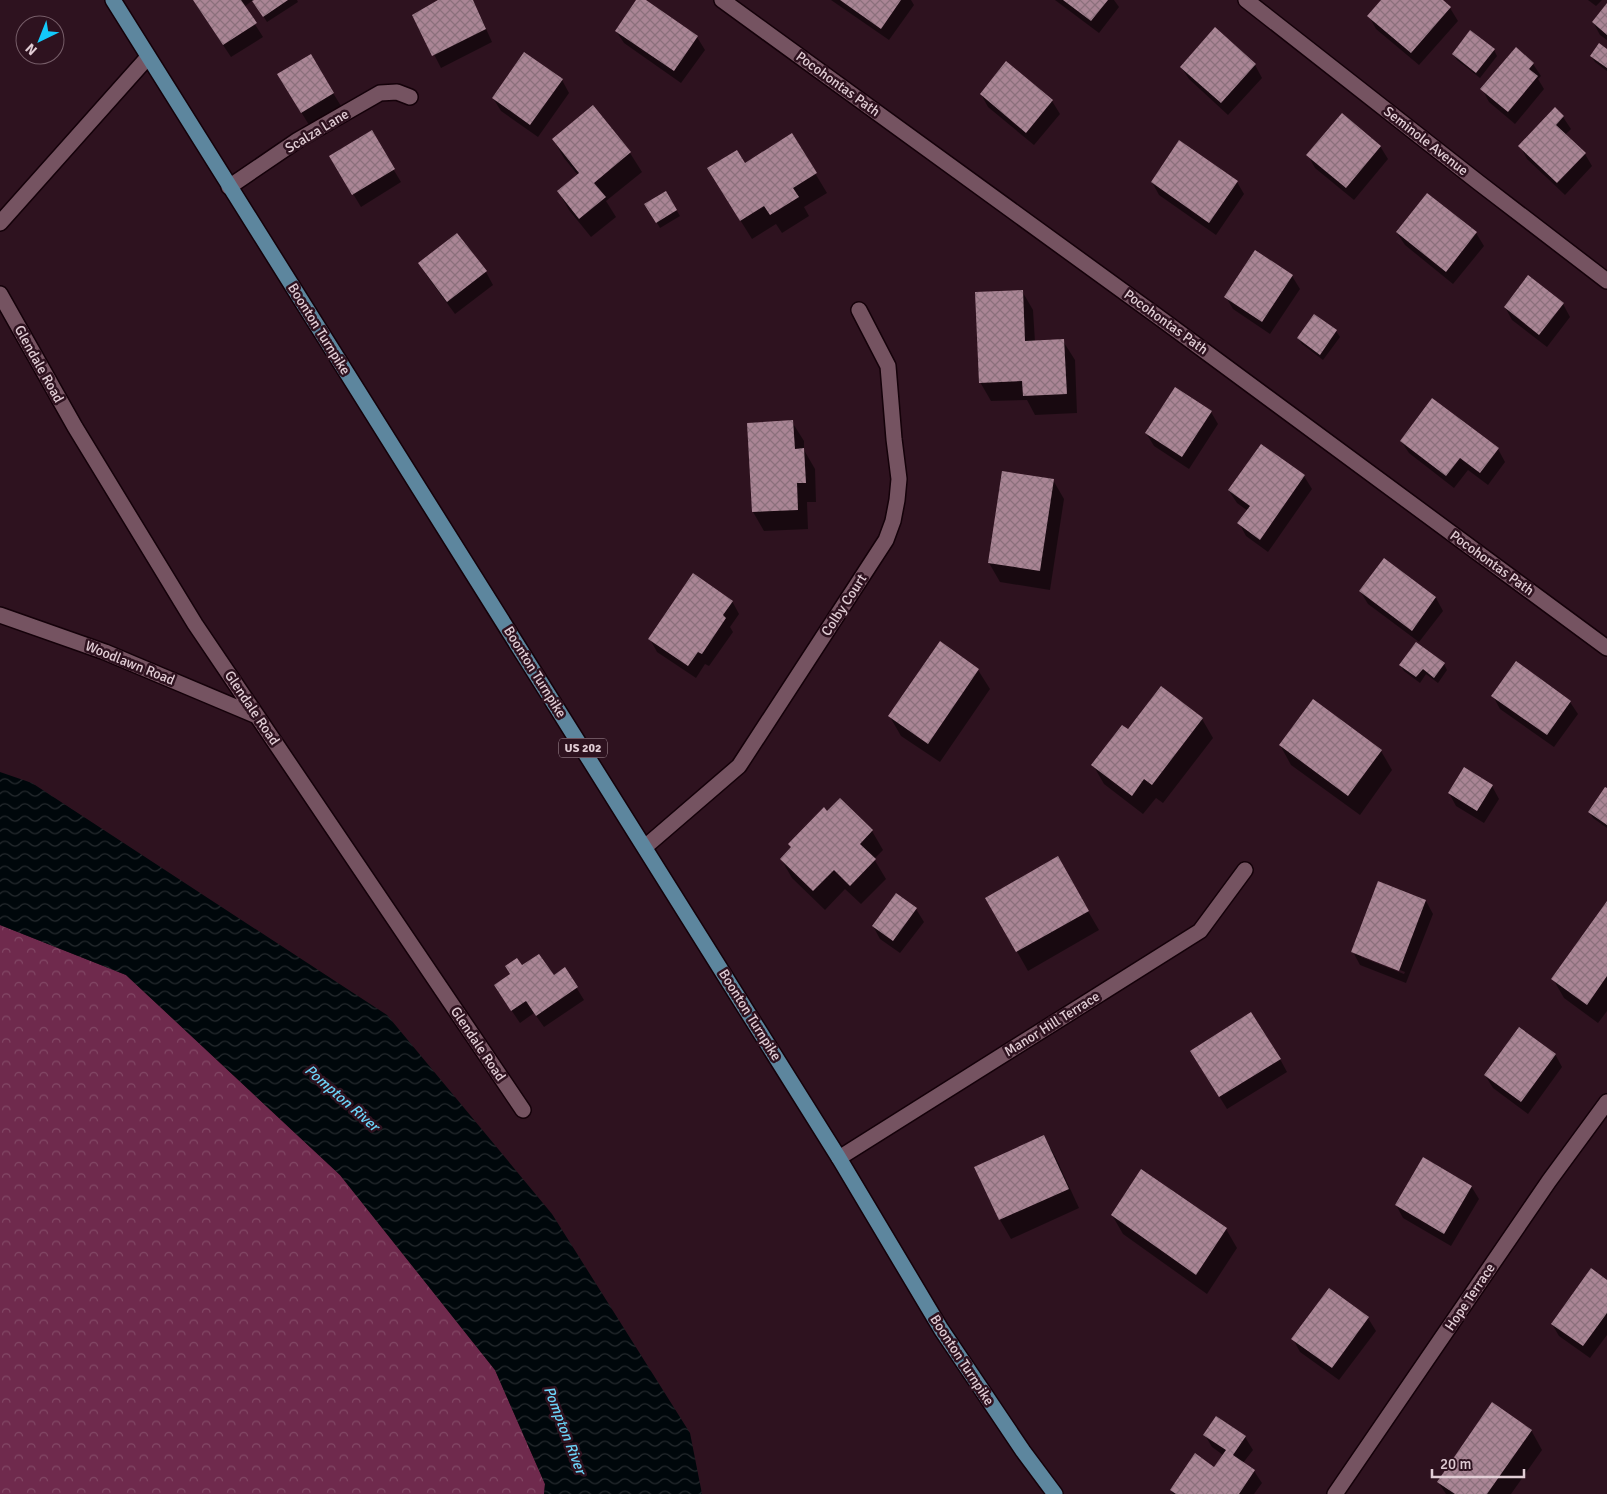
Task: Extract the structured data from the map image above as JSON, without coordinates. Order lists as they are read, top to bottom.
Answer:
{
  "streets": {
    "main road": ["Boonton Turnpike", "US 202"],
    "street": [
      "Pocohontas Path",
      "Scalza Lane",
      "Seminole Avenue",
      "Glendale Road",
      "Colby Court",
      "Woodlawn Road",
      "Manor Hill Terrace",
      "Hope Terrace"
    ]
  },
  "crossings": [
    ["Scalza Lane", "Boonton Turnpike"],
    ["Boonton Turnpike", "Colby Court"],
    ["Boonton Turnpike", "Manor Hill Terrace"],
    ["Glendale Road", "Woodlawn Road"]
  ],
  "water": ["Pompton River"],
  "scale_bar": "20 m",
  "north": "bottom left"
}
